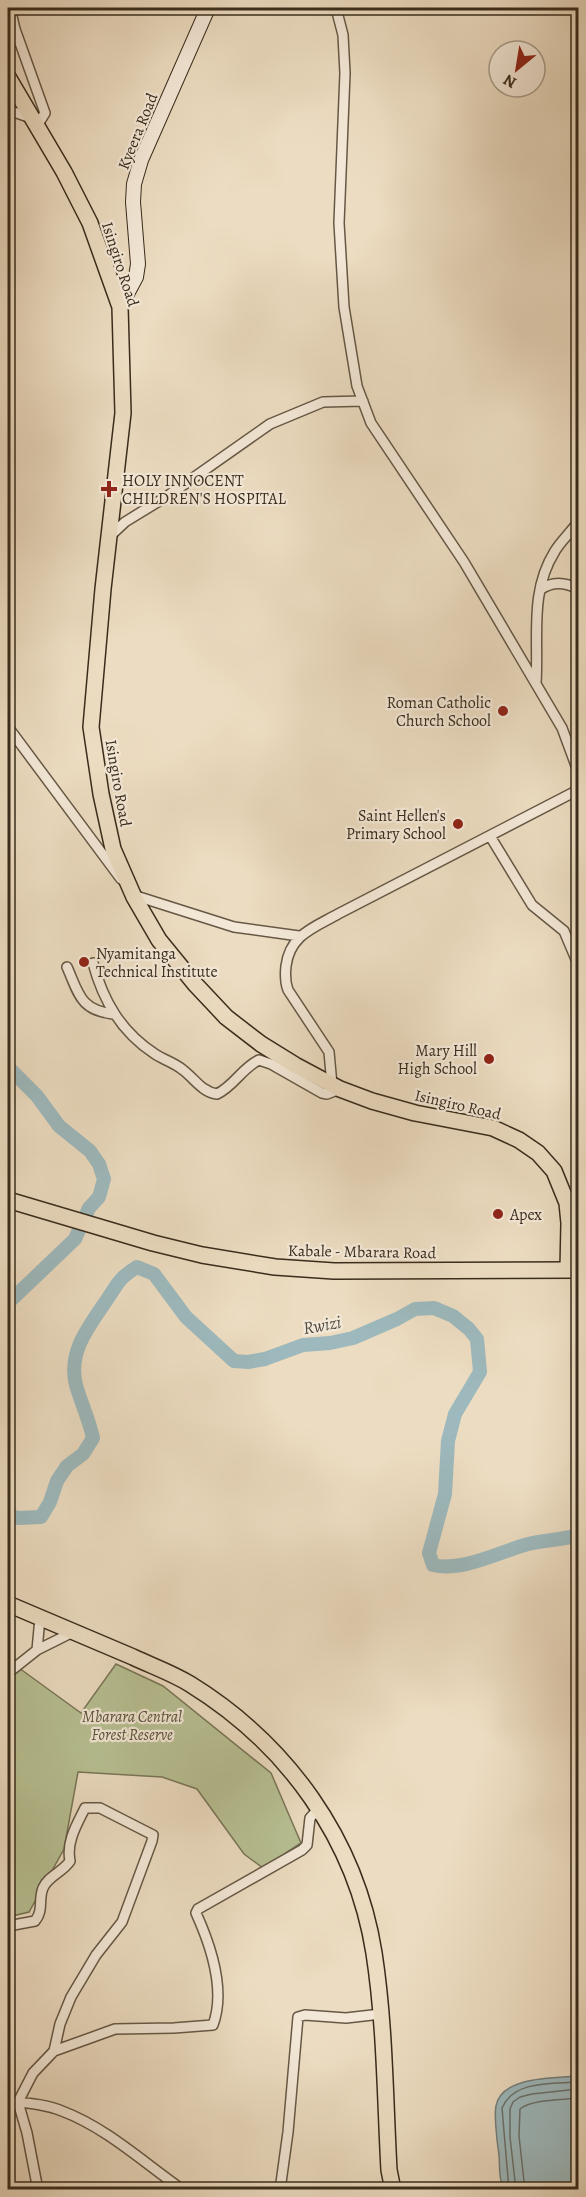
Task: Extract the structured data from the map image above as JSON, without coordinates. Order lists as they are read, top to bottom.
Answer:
{
  "streets": {
    "main road": ["Kyeera Road", "Isingiro Road", "Kabale - Mbarara Road"]
  },
  "crossings": [
    ["Kyeera Road", "Isingiro Road"],
    ["Isingiro Road", "Kabale - Mbarara Road"]
  ],
  "water": ["Rwizi"],
  "parks": ["Mbarara Central Forest Reserve"],
  "places": {
    "health": ["HOLY INNOCENT CHILDREN'S HOSPITAL"],
    "other": [
      "Roman Catholic Church School",
      "Saint Hellen's Primary School",
      "Nyamitanga Technical Institute",
      "Mary Hill High School",
      "Apex"
    ]
  },
  "north": "bottom left"
}
